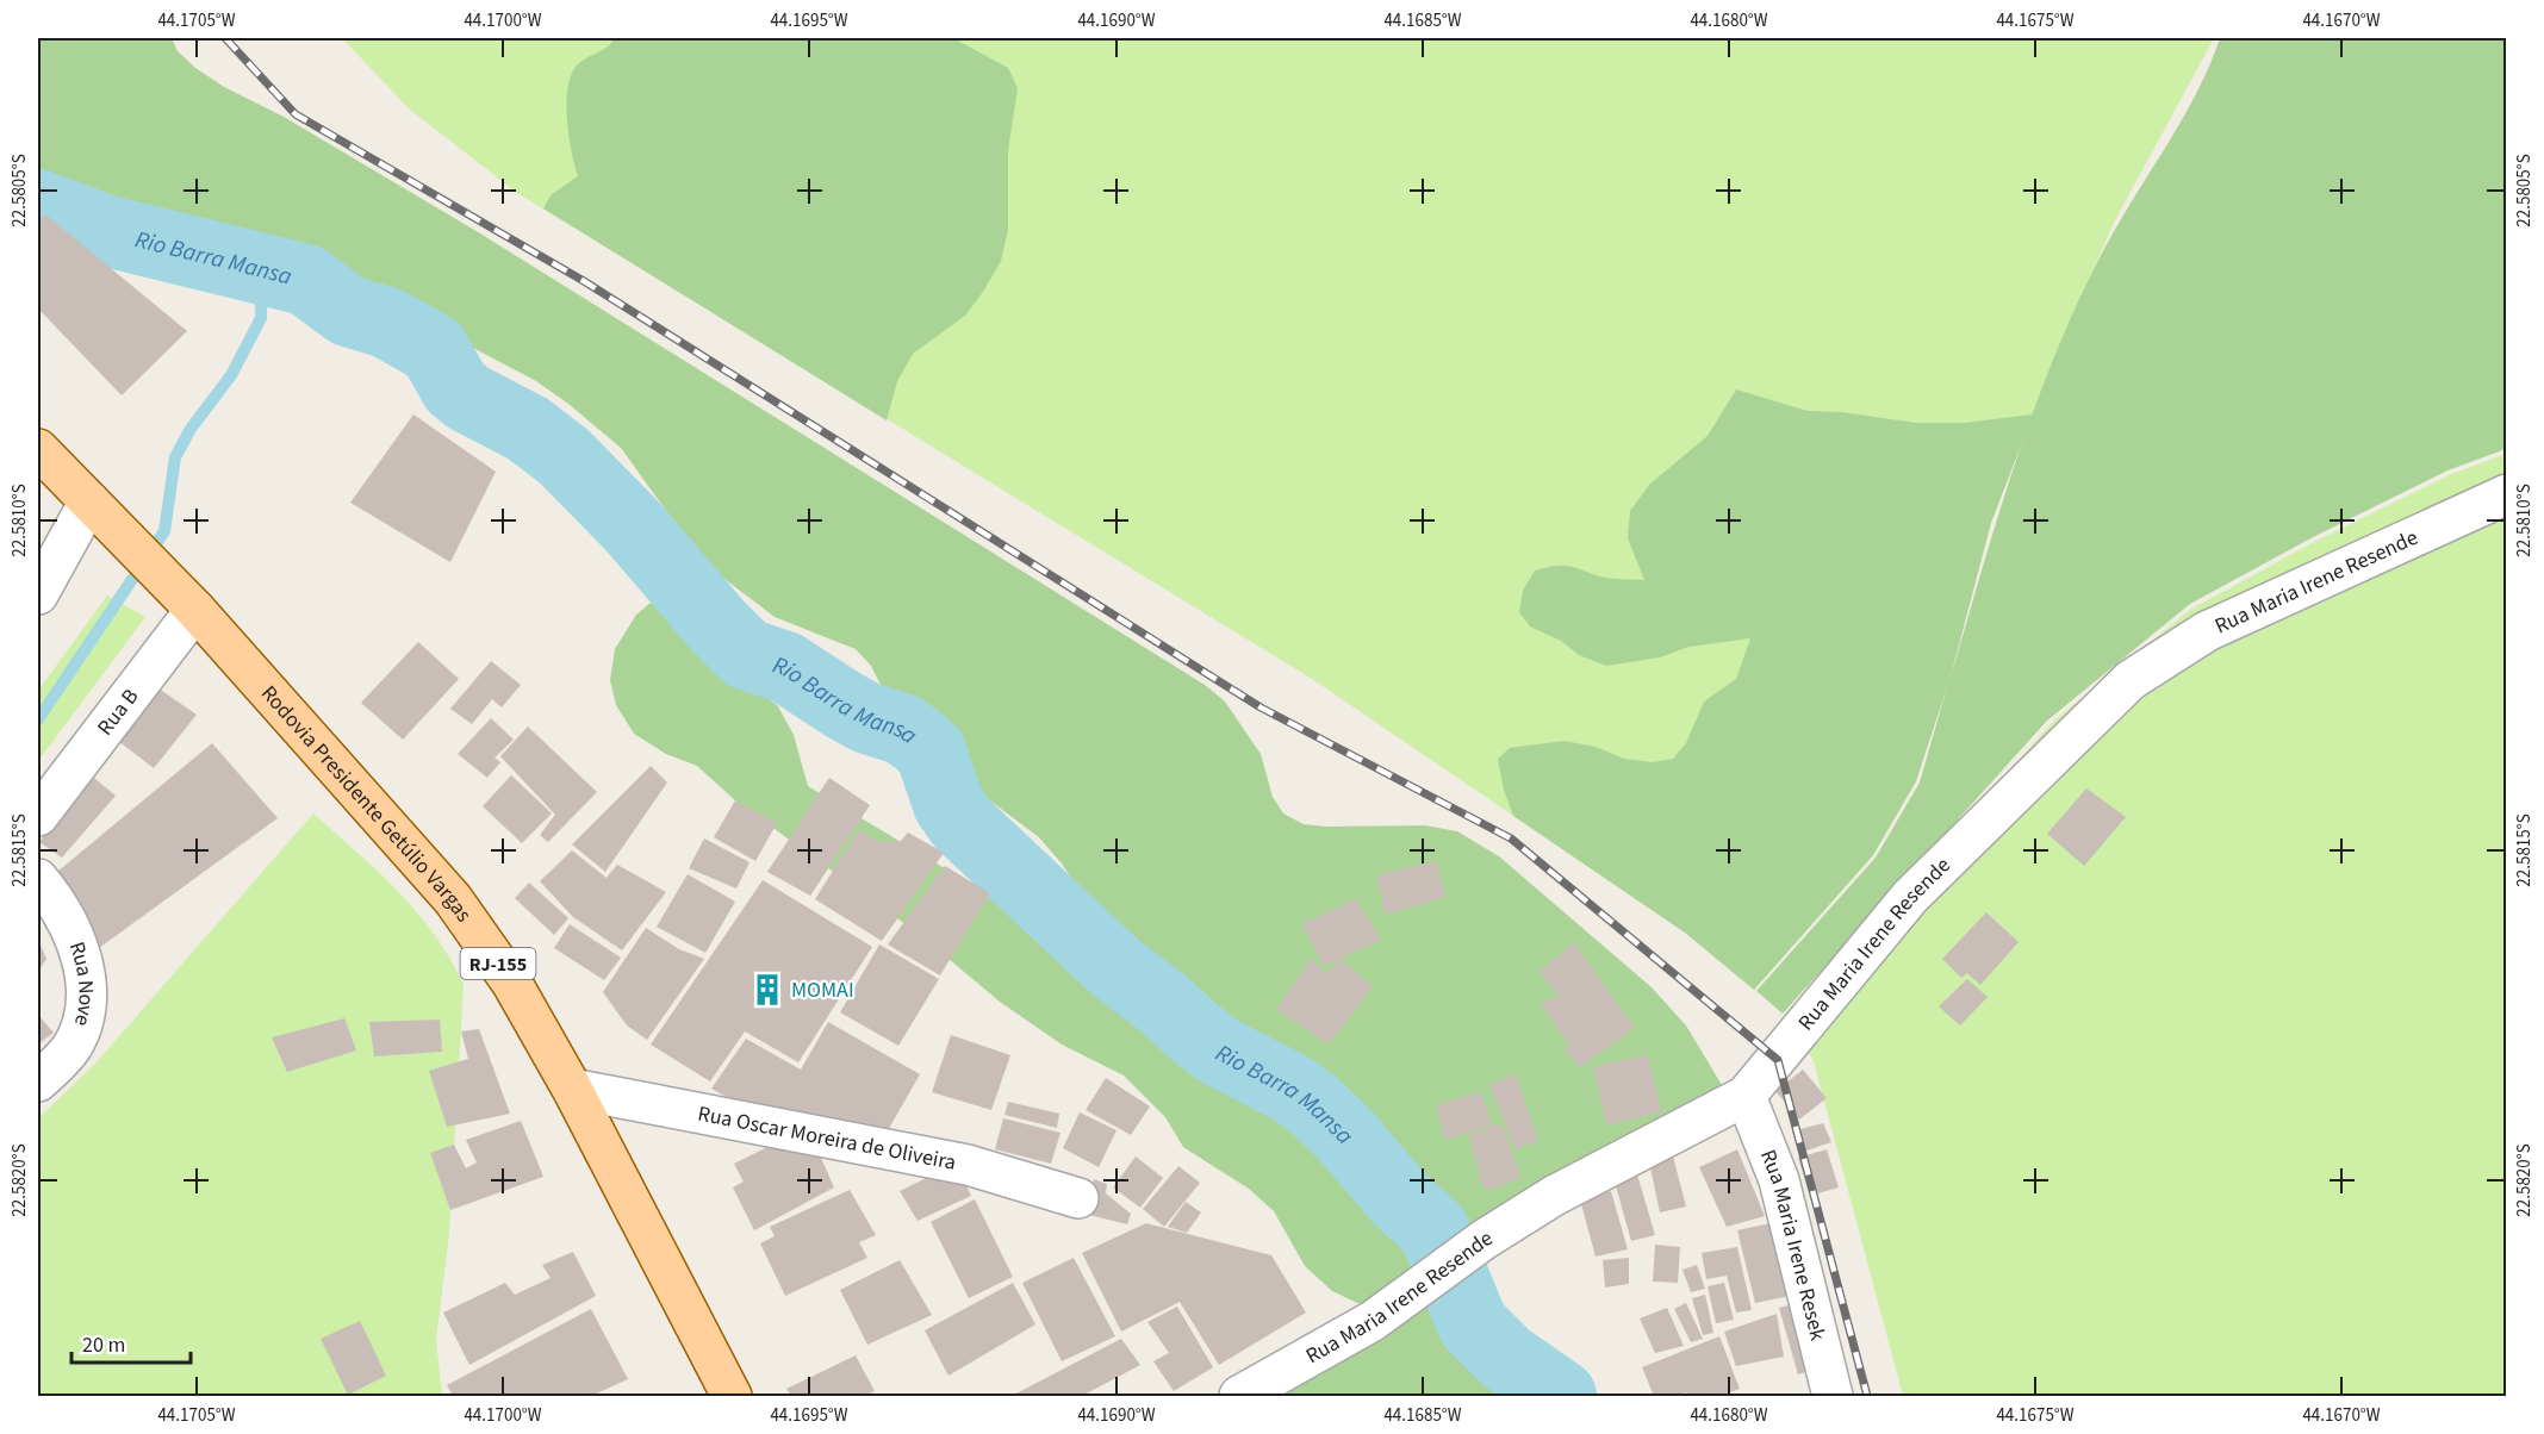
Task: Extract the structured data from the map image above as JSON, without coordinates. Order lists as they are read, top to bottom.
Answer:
{
  "streets": {
    "main road": ["Rodovia Presidente Getúlio Vargas", "RJ-155"],
    "street": [
      "Rua Maria Irene Resende",
      "Rua B",
      "Rua Nove",
      "Rua Oscar Moreira de Oliveira",
      "Rua Maria Irene Resek"
    ]
  },
  "crossings": [
    ["Rua Maria Irene Resende", "Rua Maria Irene Resek"],
    ["Rua B", "Rodovia Presidente Getúlio Vargas"],
    ["Rodovia Presidente Getúlio Vargas", "Rua Oscar Moreira de Oliveira"]
  ],
  "water": ["Rio Barra Mansa"],
  "places": {
    "building": ["MOMAI"]
  },
  "scale_bar": "20 m",
  "coordinates": [
    "44.1705°W",
    "44.1700°W",
    "44.1695°W",
    "44.1690°W",
    "44.1685°W",
    "44.1680°W",
    "44.1675°W",
    "44.1670°W",
    "22.5805°S",
    "22.5810°S",
    "22.5815°S",
    "22.5820°S"
  ]
}
